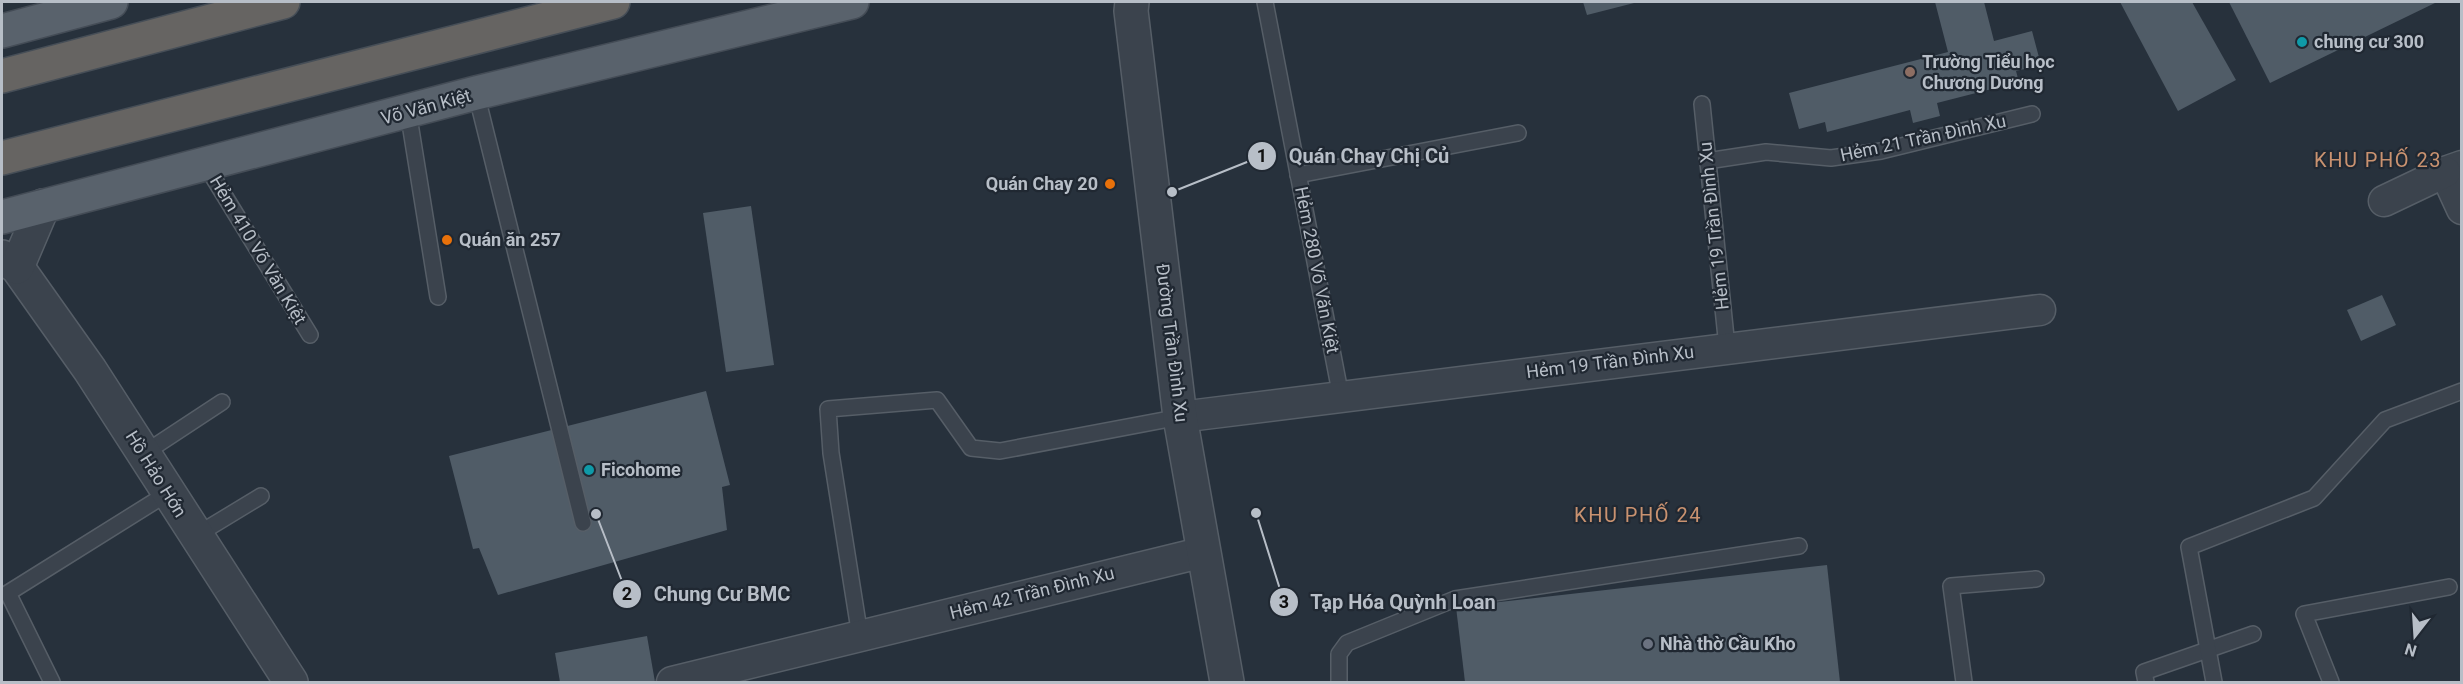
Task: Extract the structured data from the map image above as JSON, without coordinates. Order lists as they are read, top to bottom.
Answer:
{
  "streets": {
    "main road": ["Võ Văn Kiệt"],
    "street": [
      "Đường Trần Ðình Xu",
      "Hẻm 19 Trần Ðình Xu",
      "Hồ Hảo Hớn",
      "Hẻm 42 Trần Ðình Xu"
    ],
    "lane": [
      "Hẻm 21 Trần Đình Xu",
      "Hẻm 19 Trần Đình Xu",
      "Hẻm 410 Võ Văn Kiệt",
      "Hẻm 280 Võ Văn Kiệt"
    ]
  },
  "crossings": [
    ["Võ Văn Kiệt", "Hẻm 410 Võ Văn Kiệt"],
    ["Võ Văn Kiệt", "Hồ Hảo Hớn"],
    ["Hẻm 21 Trần Đình Xu", "Hẻm 19 Trần Đình Xu"],
    ["Hẻm 19 Trần Đình Xu", "Hẻm 19 Trần Ðình Xu"],
    ["Hẻm 280 Võ Văn Kiệt", "Hẻm 19 Trần Ðình Xu"],
    ["Đường Trần Ðình Xu", "Hẻm 19 Trần Ðình Xu"],
    ["Đường Trần Ðình Xu", "Hẻm 42 Trần Ðình Xu"]
  ],
  "districts": ["KHU PHỐ 23", "KHU PHỐ 24"],
  "places": [
    "chung cư 300",
    "Trường Tiểu học Chương Dương",
    "Quán Chay 20",
    "Quán Chay Chị Củ",
    "Quán ăn 257",
    "Ficohome",
    "Tạp Hóa Quỳnh Loan",
    "Chung Cư BMC",
    "Nhà thờ Cầu Kho"
  ],
  "north": "bottom"
}
